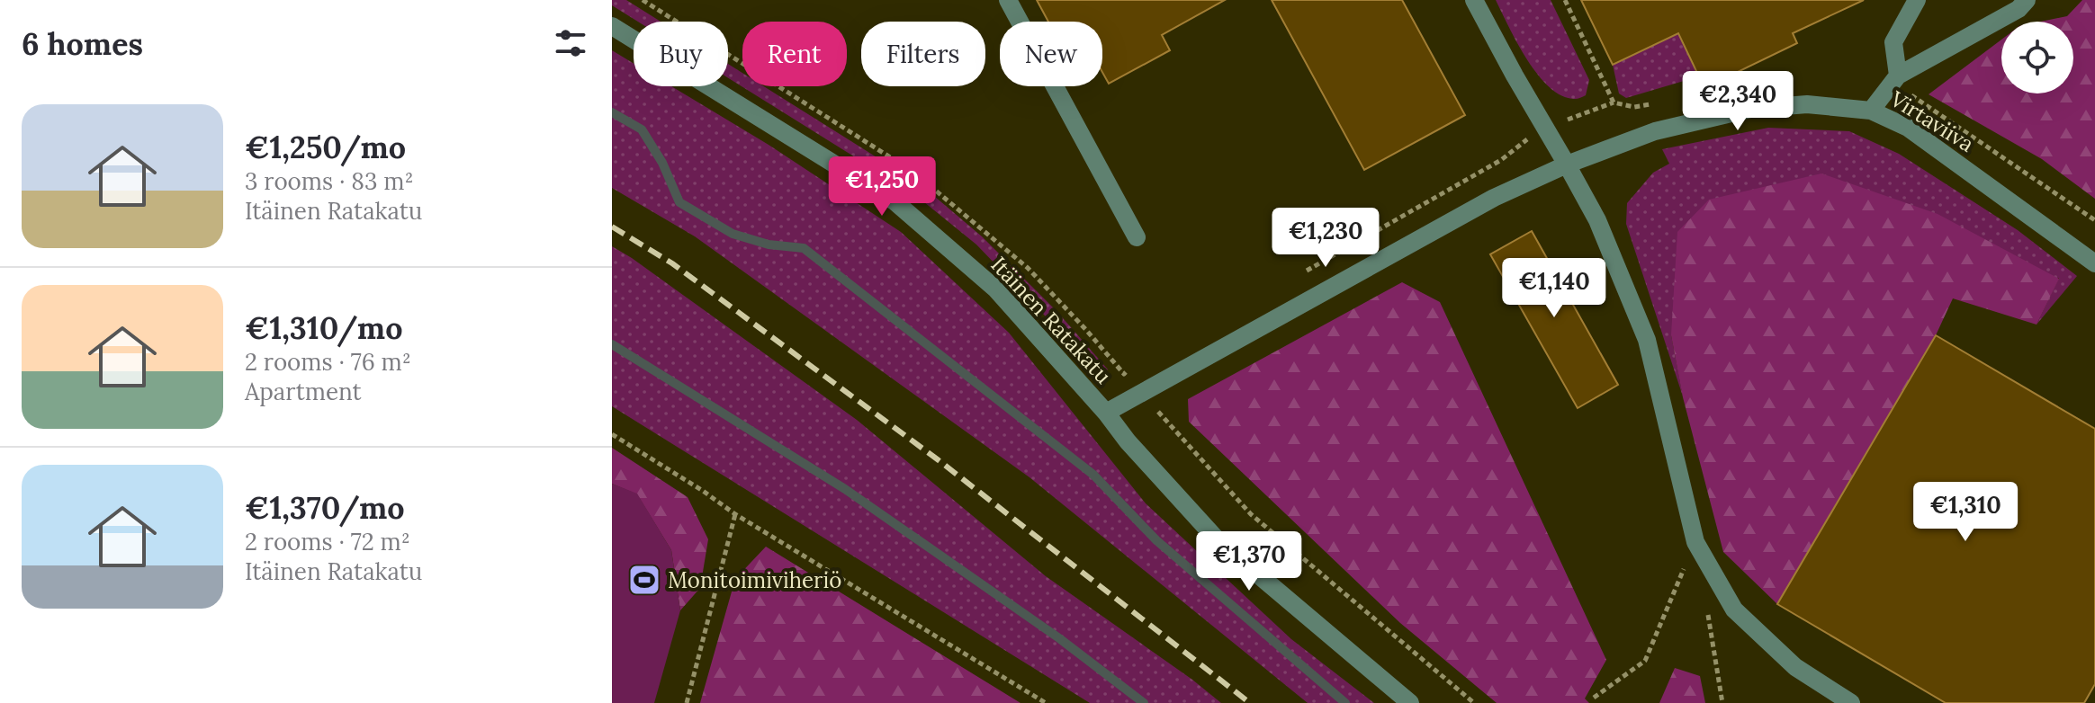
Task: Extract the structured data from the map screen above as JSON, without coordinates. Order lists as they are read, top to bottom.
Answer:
{
  "streets": {
    "street": ["Virtaviiva", "Itäinen Ratakatu"]
  },
  "crossings": [
    ["Virtaviiva", "Itäinen Ratakatu"]
  ],
  "places": {
    "sports": ["Monitoimiviheriö"]
  },
  "page": {
    "heading": "6 homes",
    "chip": [
      "Buy",
      "Rent",
      "Filters",
      "New"
    ],
    "price": [
      "€2,340",
      "€1,250",
      "€1,230",
      "€1,140",
      "€1,310",
      "€1,370"
    ],
    "list": [
      {
        "name": "€1,250/mo",
        "note": "3 rooms · 83 m² · Itäinen Ratakatu"
      },
      {
        "name": "€1,310/mo",
        "note": "2 rooms · 76 m² · Apartment"
      },
      {
        "name": "€1,370/mo",
        "note": "2 rooms · 72 m² · Itäinen Ratakatu"
      }
    ]
  }
}
